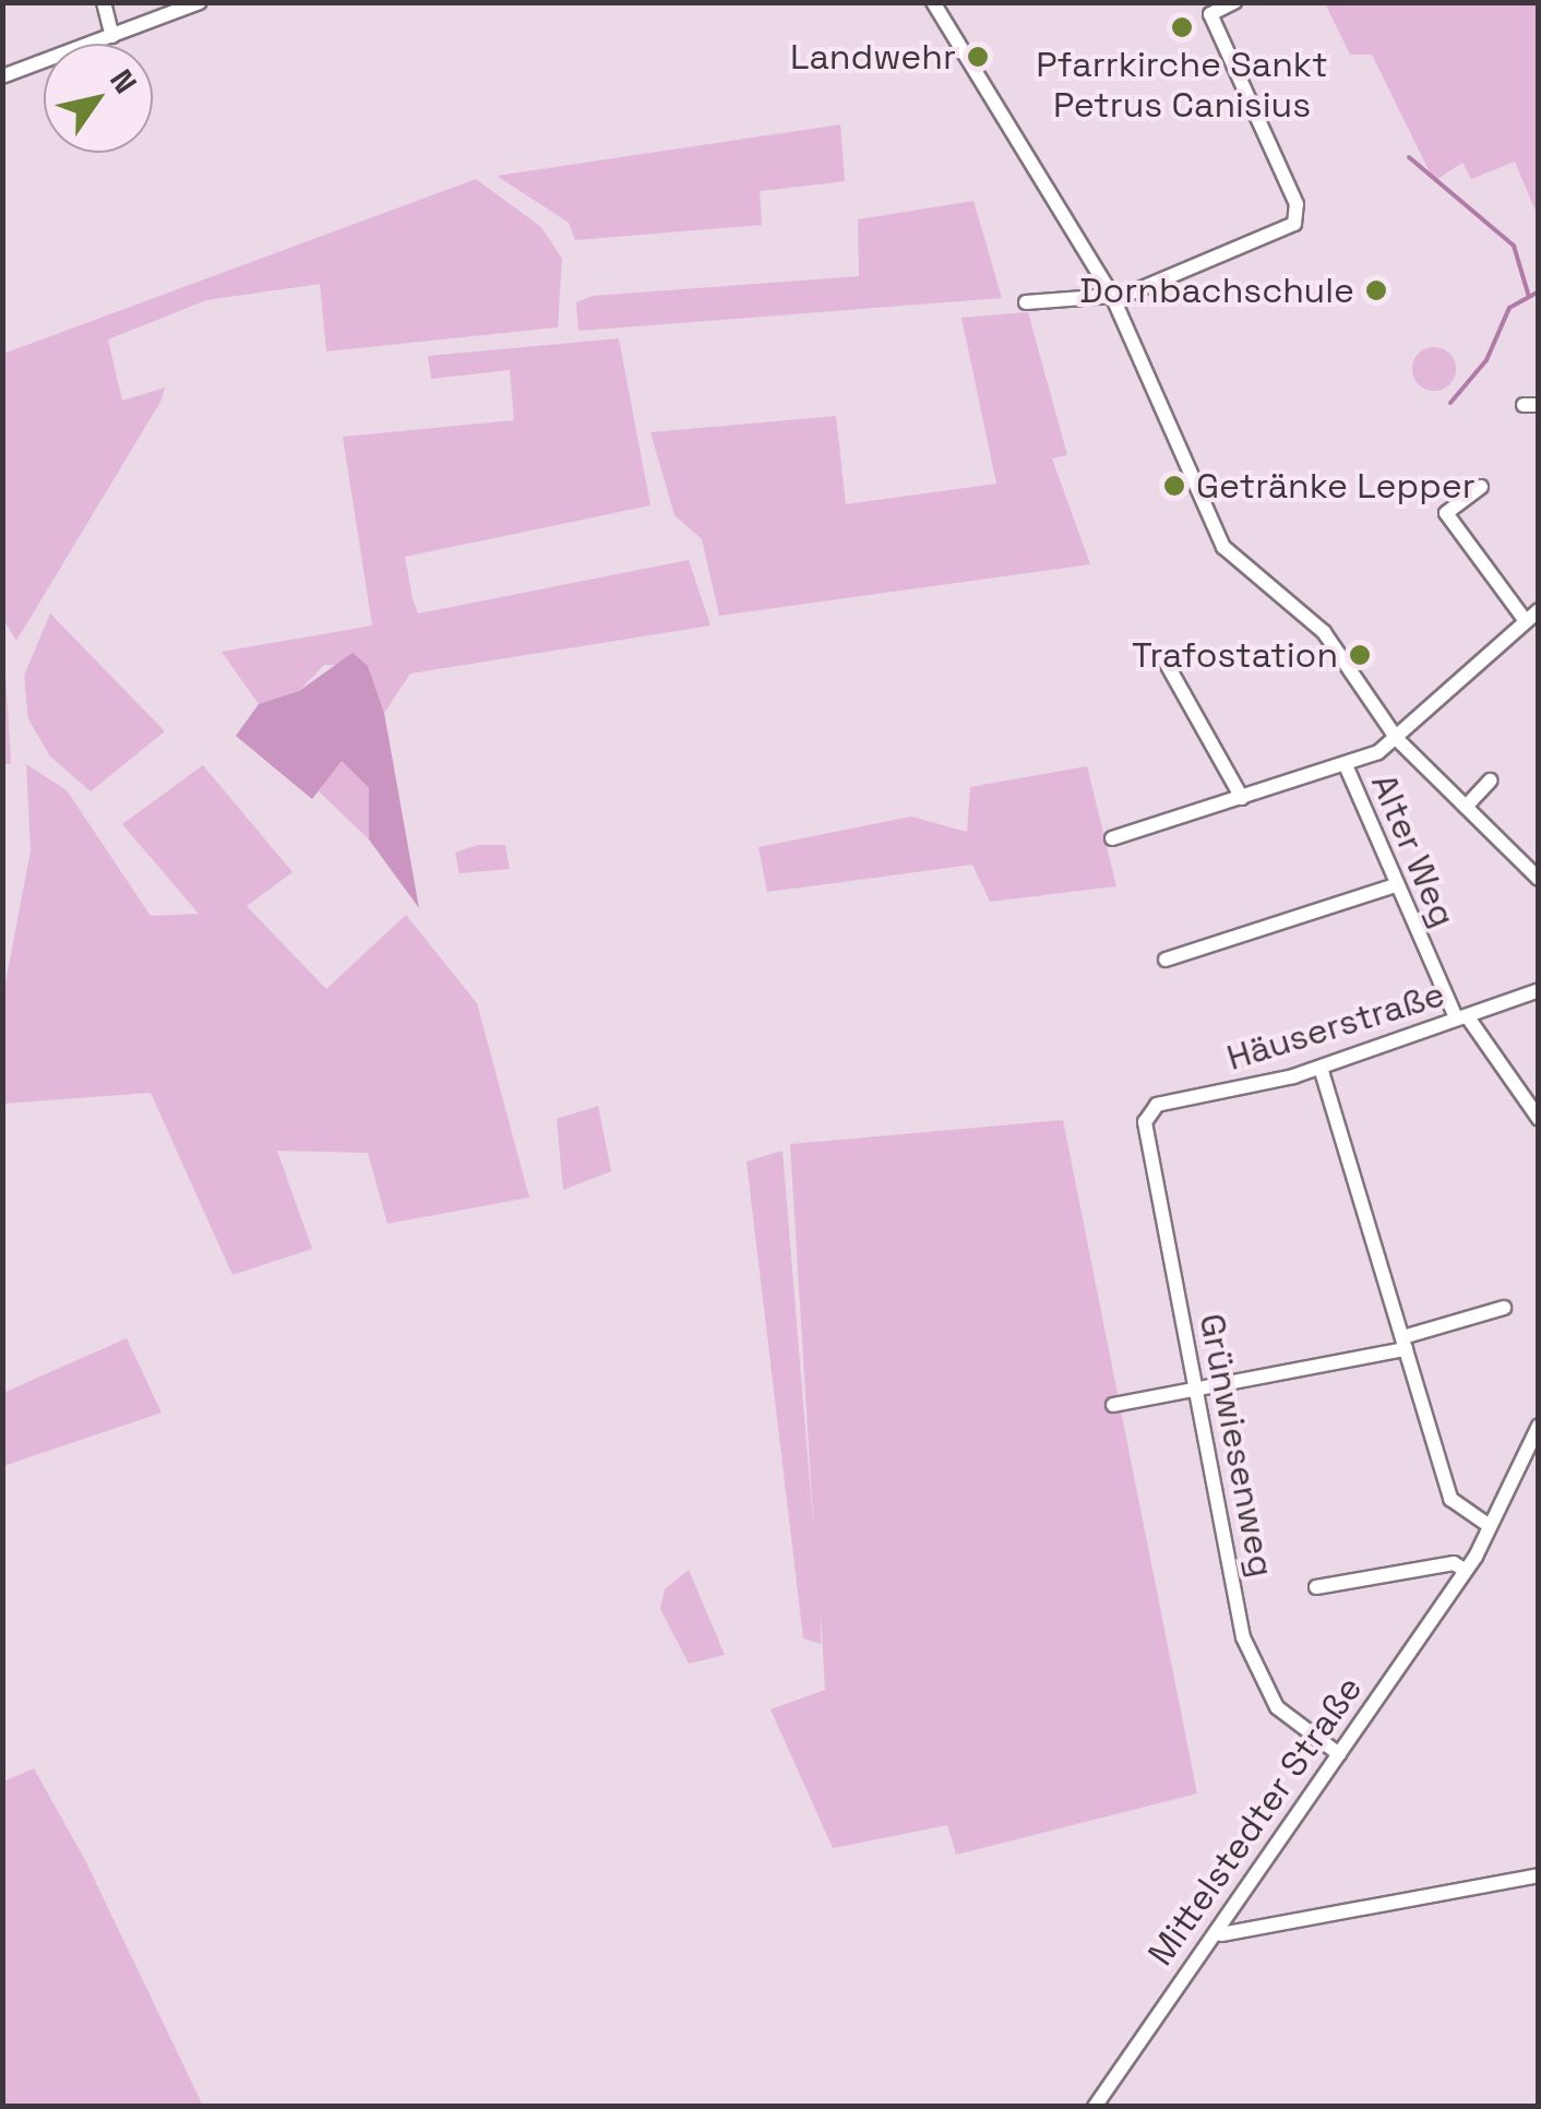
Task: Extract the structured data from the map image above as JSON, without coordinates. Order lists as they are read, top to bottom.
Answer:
{
  "streets": {
    "street": [
      "Alter Weg",
      "Häuserstraße",
      "Grünwiesenweg",
      "Mittelstedter Straße"
    ]
  },
  "crossings": [
    ["Alter Weg", "Häuserstraße"],
    ["Häuserstraße", "Grünwiesenweg"],
    ["Grünwiesenweg", "Mittelstedter Straße"]
  ],
  "places": [
    "Pfarrkirche Sankt Petrus Canisius",
    "Landwehr",
    "Dornbachschule",
    "Getränke Lepper",
    "Trafostation"
  ],
  "north": "top right"
}
